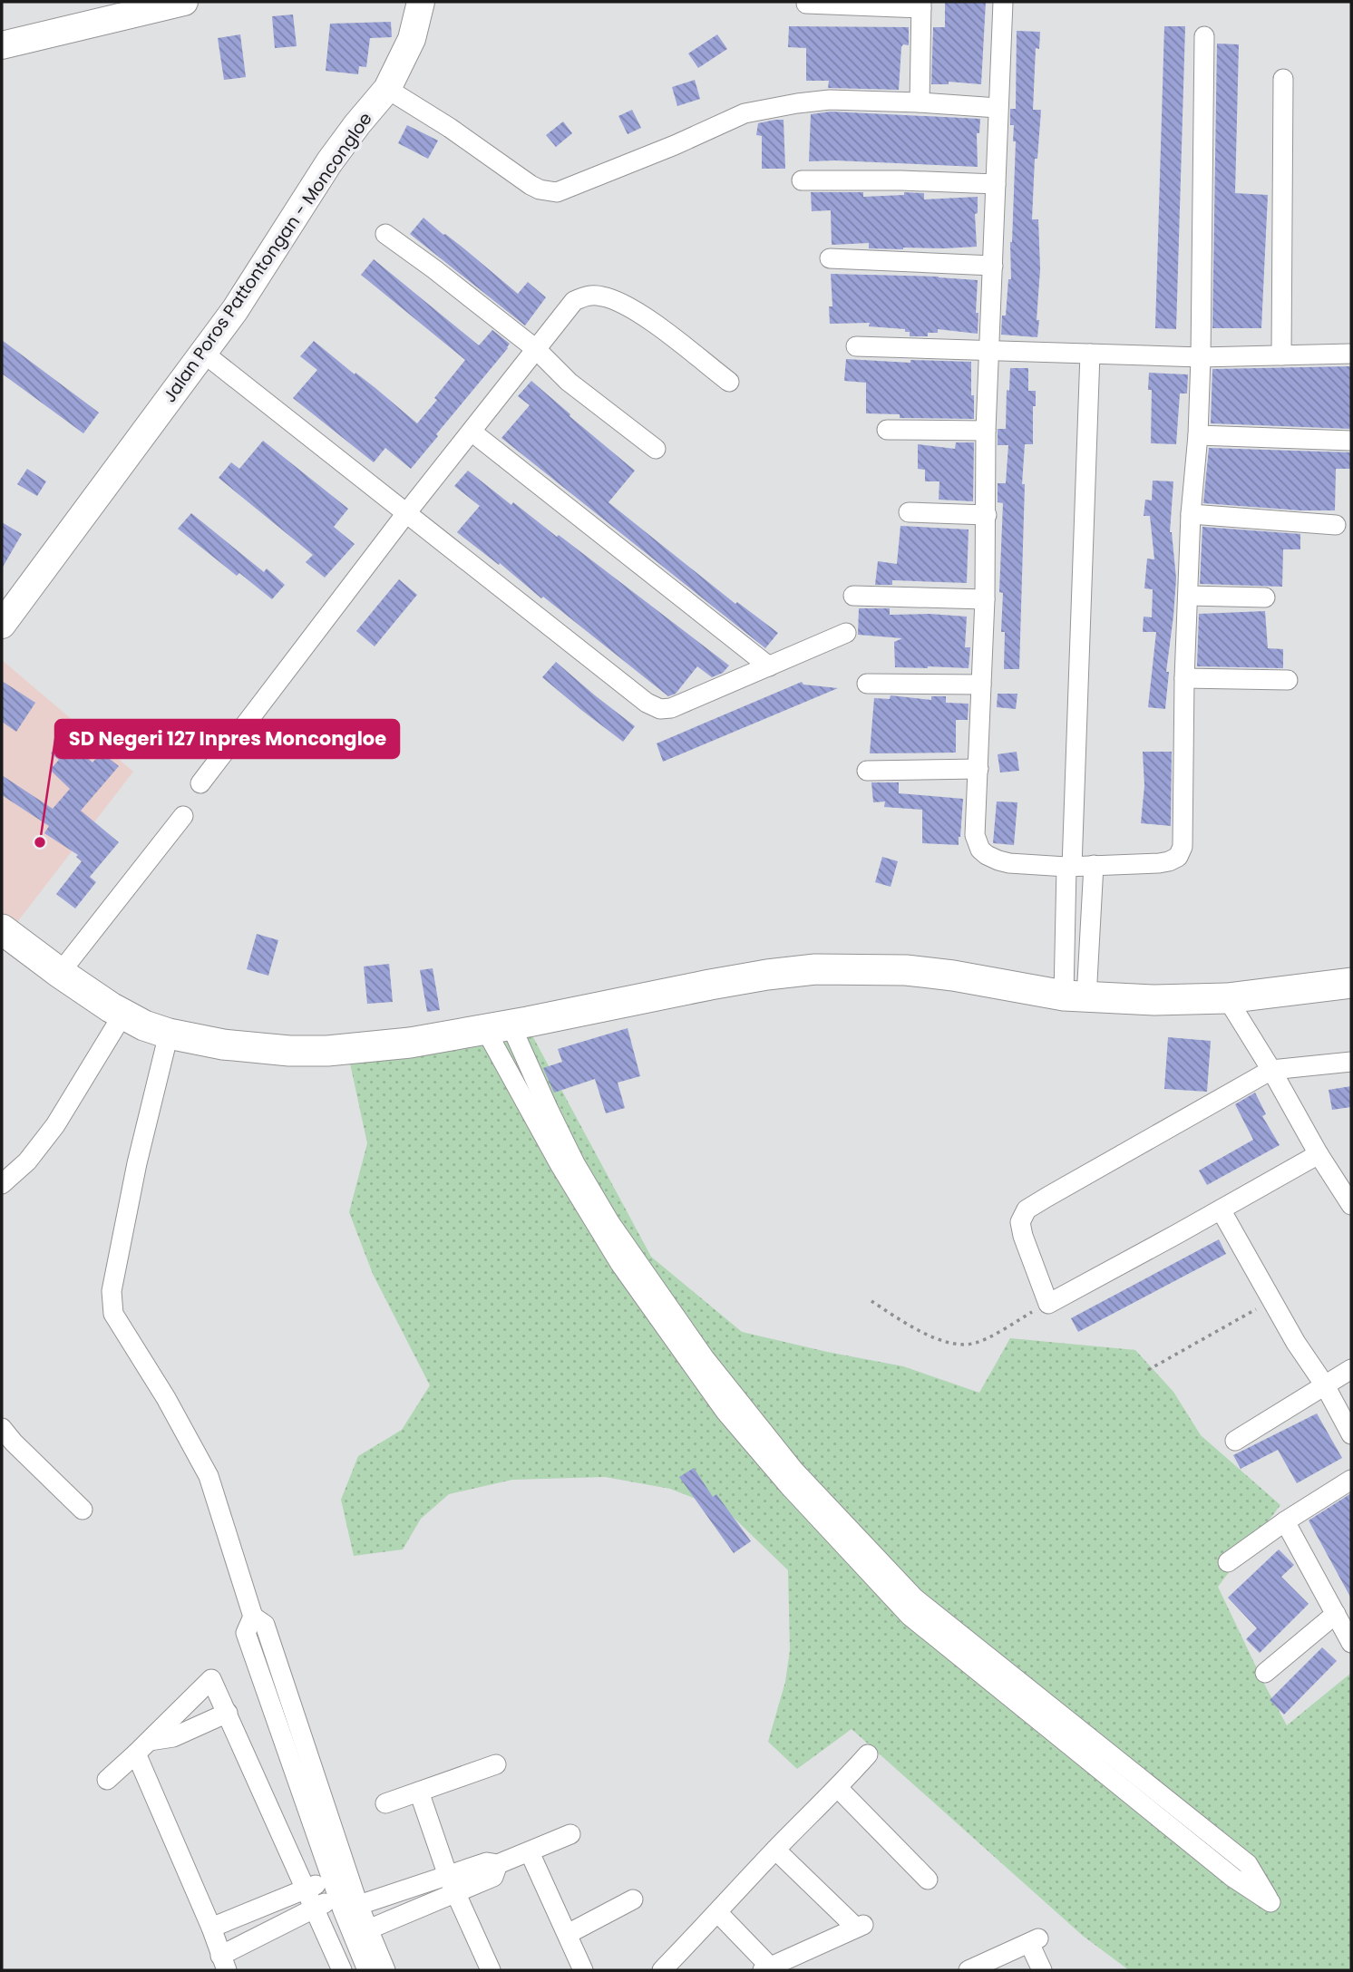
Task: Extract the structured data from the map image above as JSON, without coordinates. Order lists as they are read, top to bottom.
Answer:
{
  "streets": {
    "street": ["Jalan Poros Pattontongan - Moncongloe"]
  },
  "places": ["SD Negeri 127 Inpres Moncongloe"]
}
